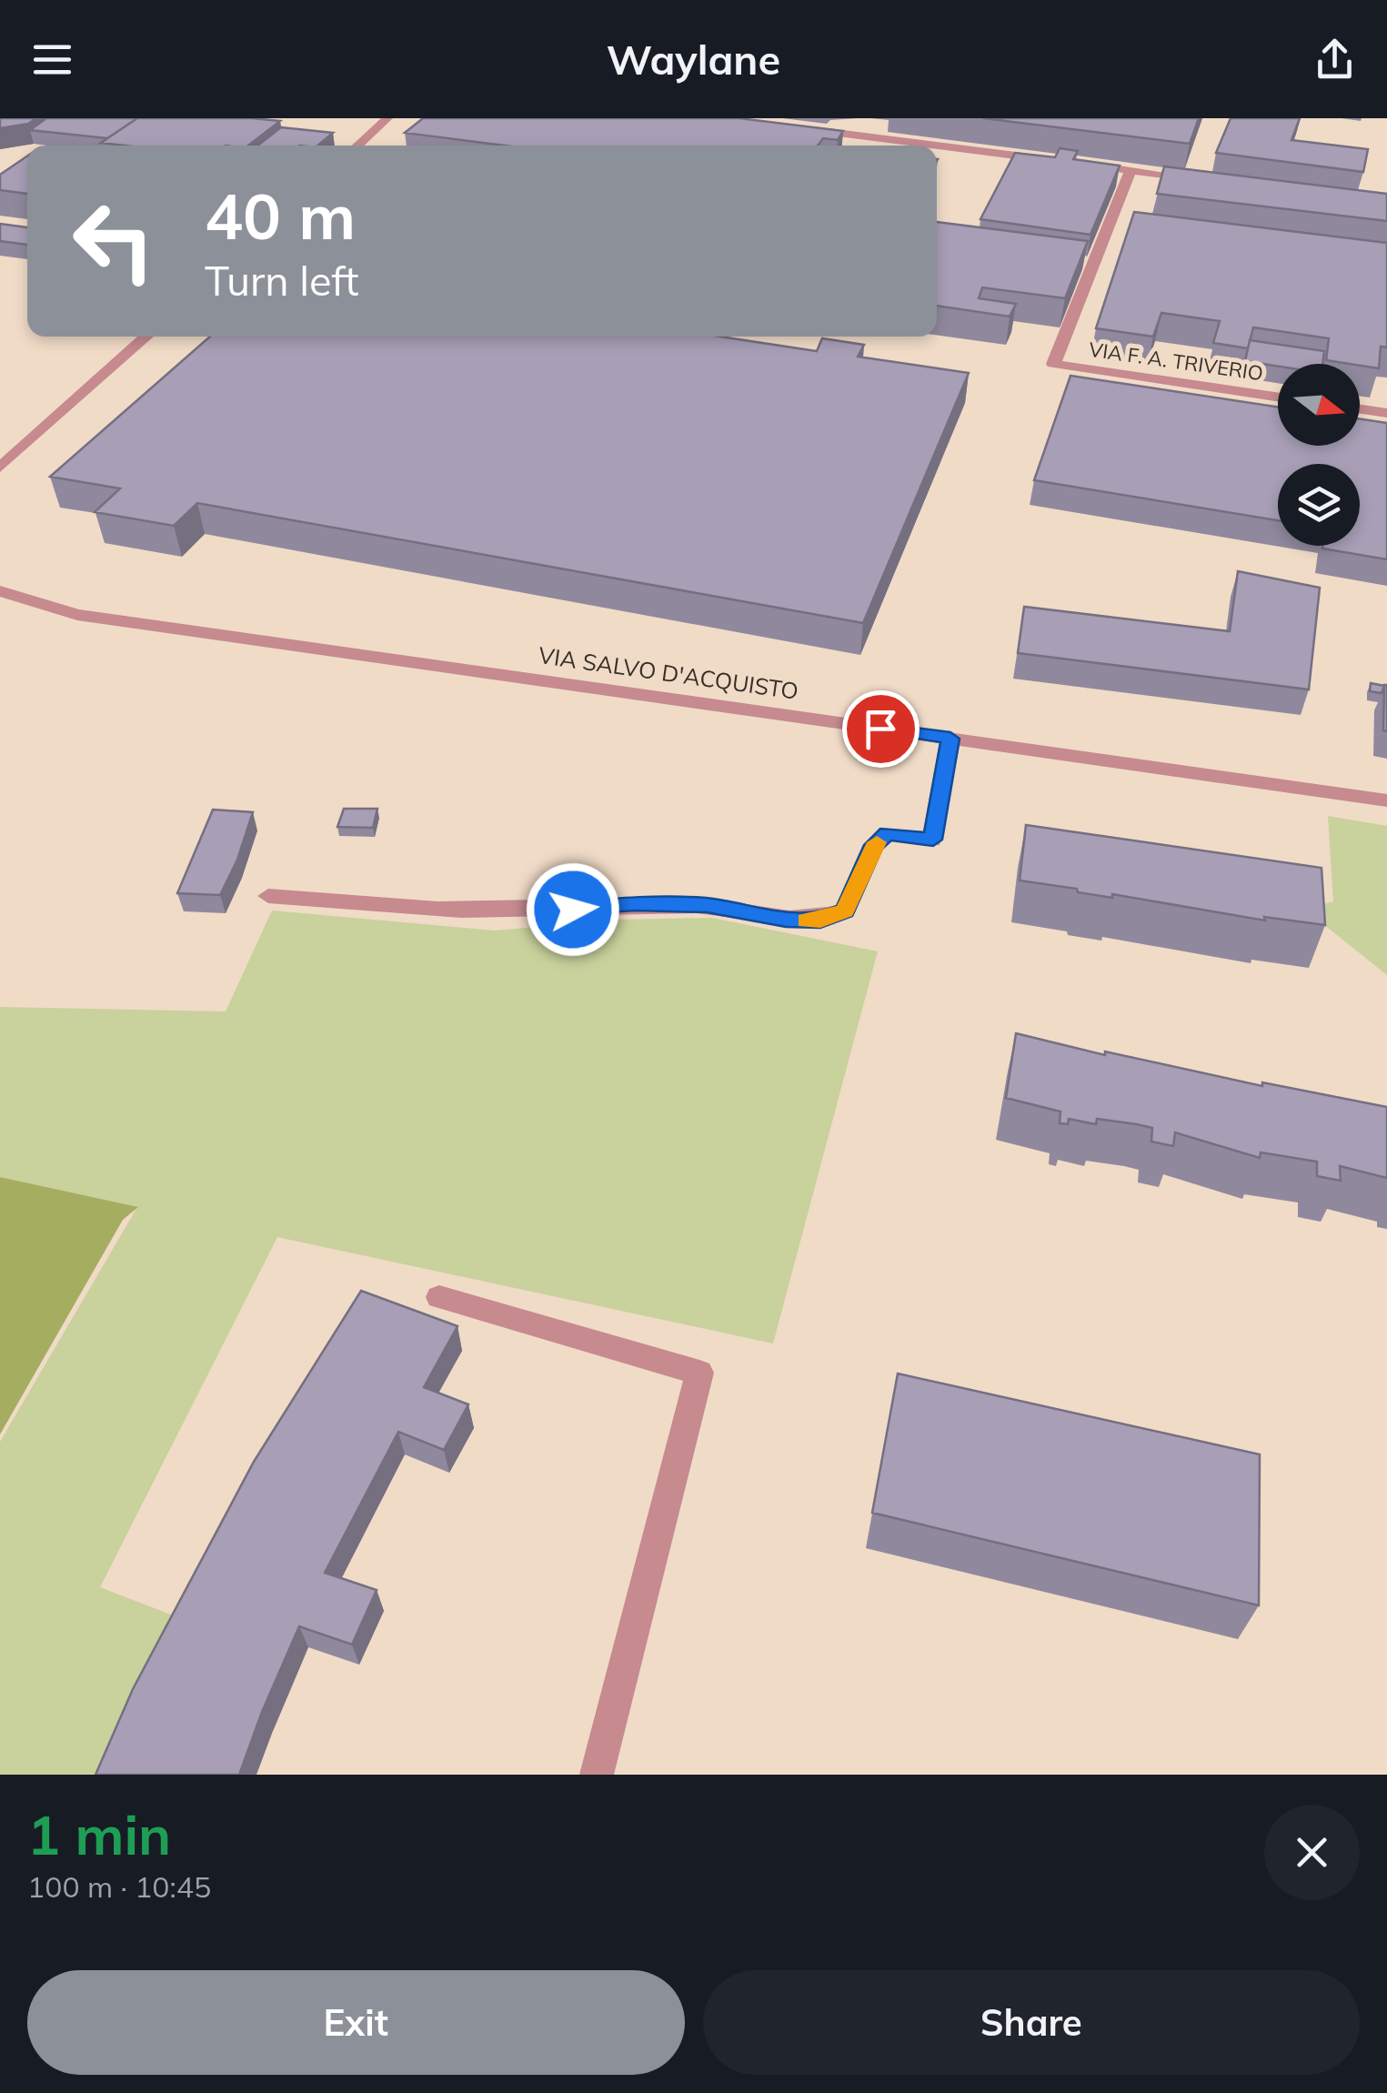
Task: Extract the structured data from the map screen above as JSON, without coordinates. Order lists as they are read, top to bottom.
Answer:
{
  "streets": {
    "street": ["VIA F. A. TRIVERIO", "VIA SALVO D'ACQUISTO"]
  },
  "north": "right",
  "page": {
    "header": "Waylane",
    "turn": ["40 m", "Turn left"],
    "heading": ["1 min", "100 m · 10:45"],
    "buttons": ["Exit", "Share"]
  }
}
